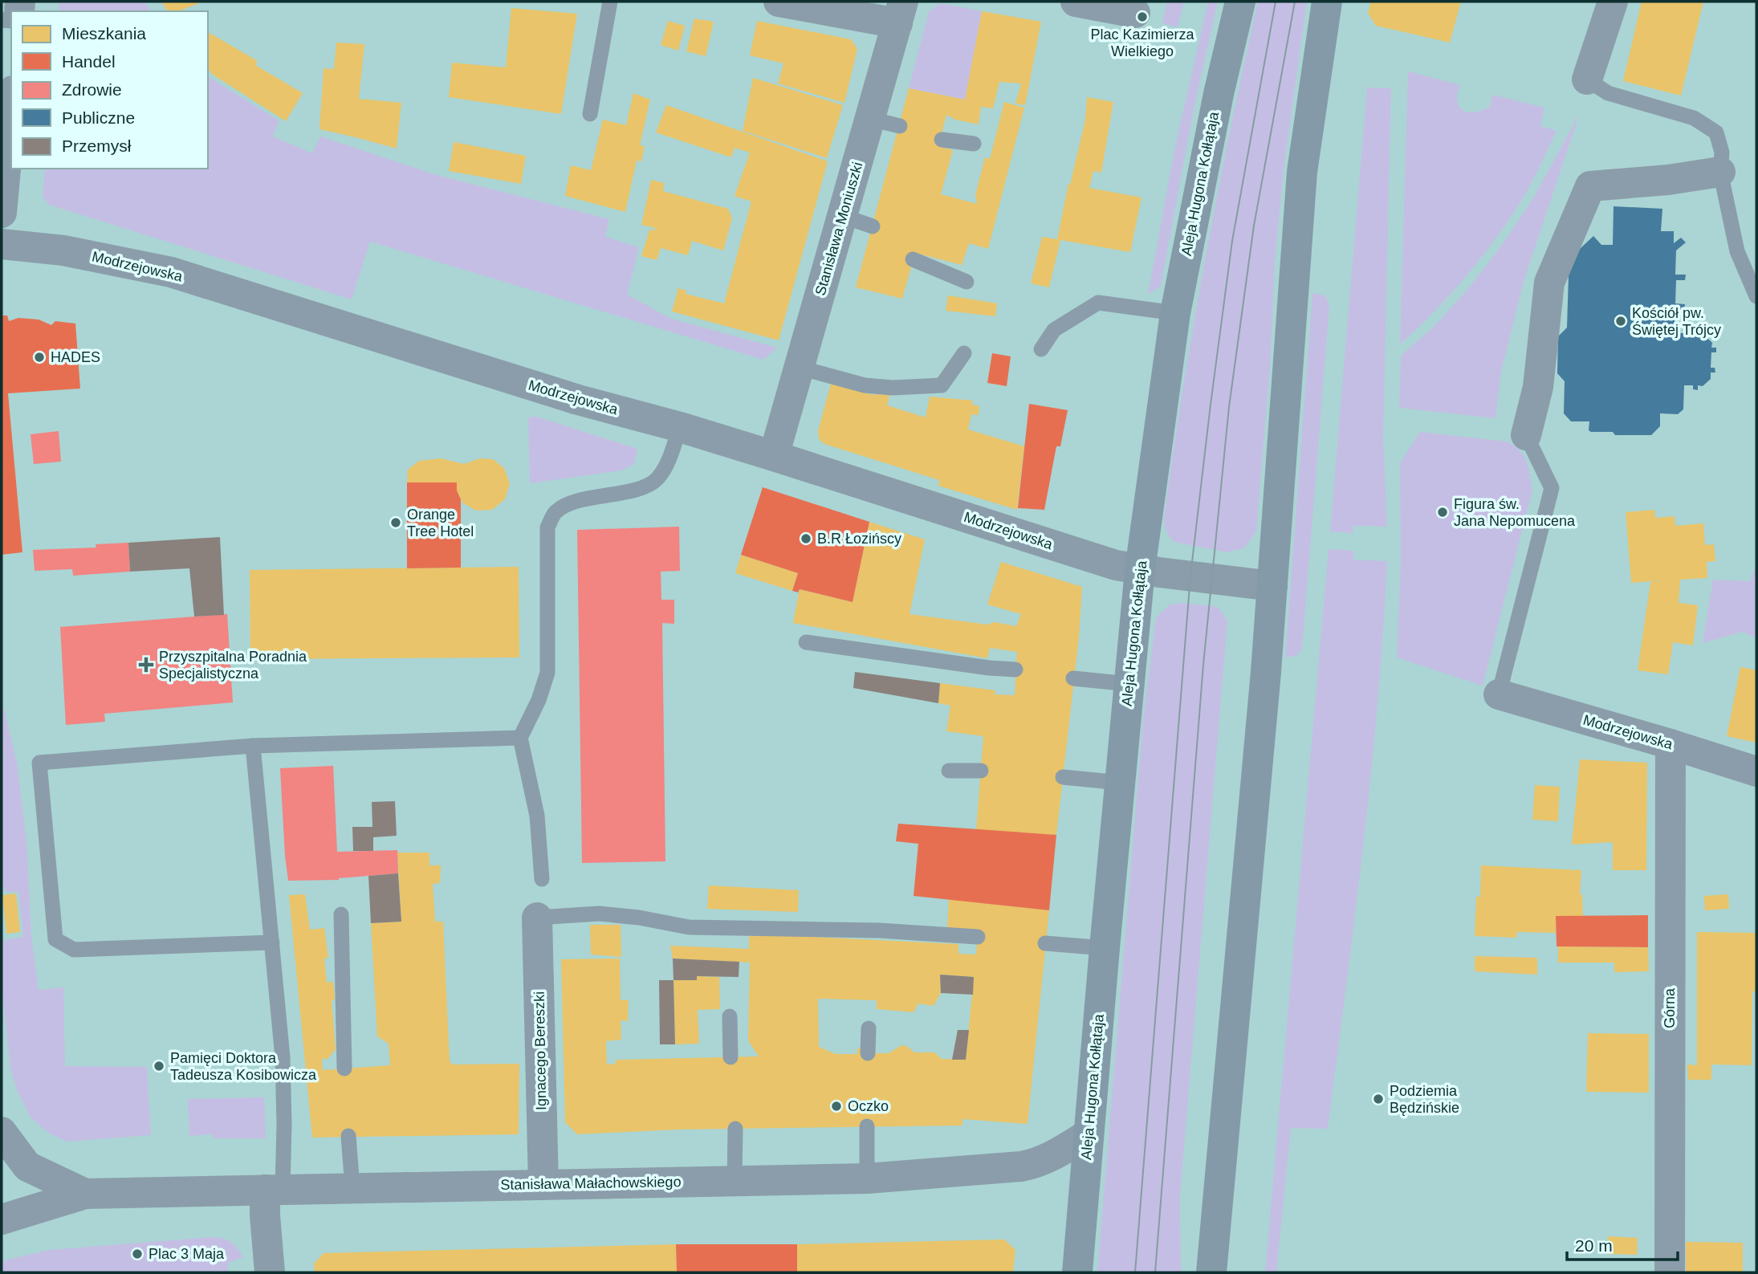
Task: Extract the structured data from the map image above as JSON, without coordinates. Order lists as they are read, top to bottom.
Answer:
{
  "streets": {
    "main road": ["Aleja Hugona Kołłątaja"],
    "street": [
      "Stanisława Moniuszki",
      "Modrzejowska",
      "Górna",
      "Ignacego Bereszki",
      "Stanisława Małachowskiego"
    ]
  },
  "crossings": [
    ["Aleja Hugona Kołłątaja", "Modrzejowska"],
    ["Aleja Hugona Kołłątaja", "Stanisława Małachowskiego"],
    ["Stanisława Moniuszki", "Modrzejowska"],
    ["Modrzejowska", "Górna"],
    ["Ignacego Bereszki", "Stanisława Małachowskiego"]
  ],
  "places": {
    "other": [
      "Plac Kazimierza Wielkiego",
      "Kościół pw. Świętej Trójcy",
      "HADES",
      "Figura św. Jana Nepomucena",
      "Orange Tree Hotel",
      "B.R Łozińscy",
      "Pamięci Doktora Tadeusza Kosibowicza",
      "Podziemia Będzińskie",
      "Oczko",
      "Plac 3 Maja"
    ],
    "health": ["Przyszpitalna Poradnia Specjalistyczna"]
  },
  "legend": [
    "Mieszkania",
    "Handel",
    "Zdrowie",
    "Publiczne",
    "Przemysł"
  ],
  "scale_bar": "20 m"
}
